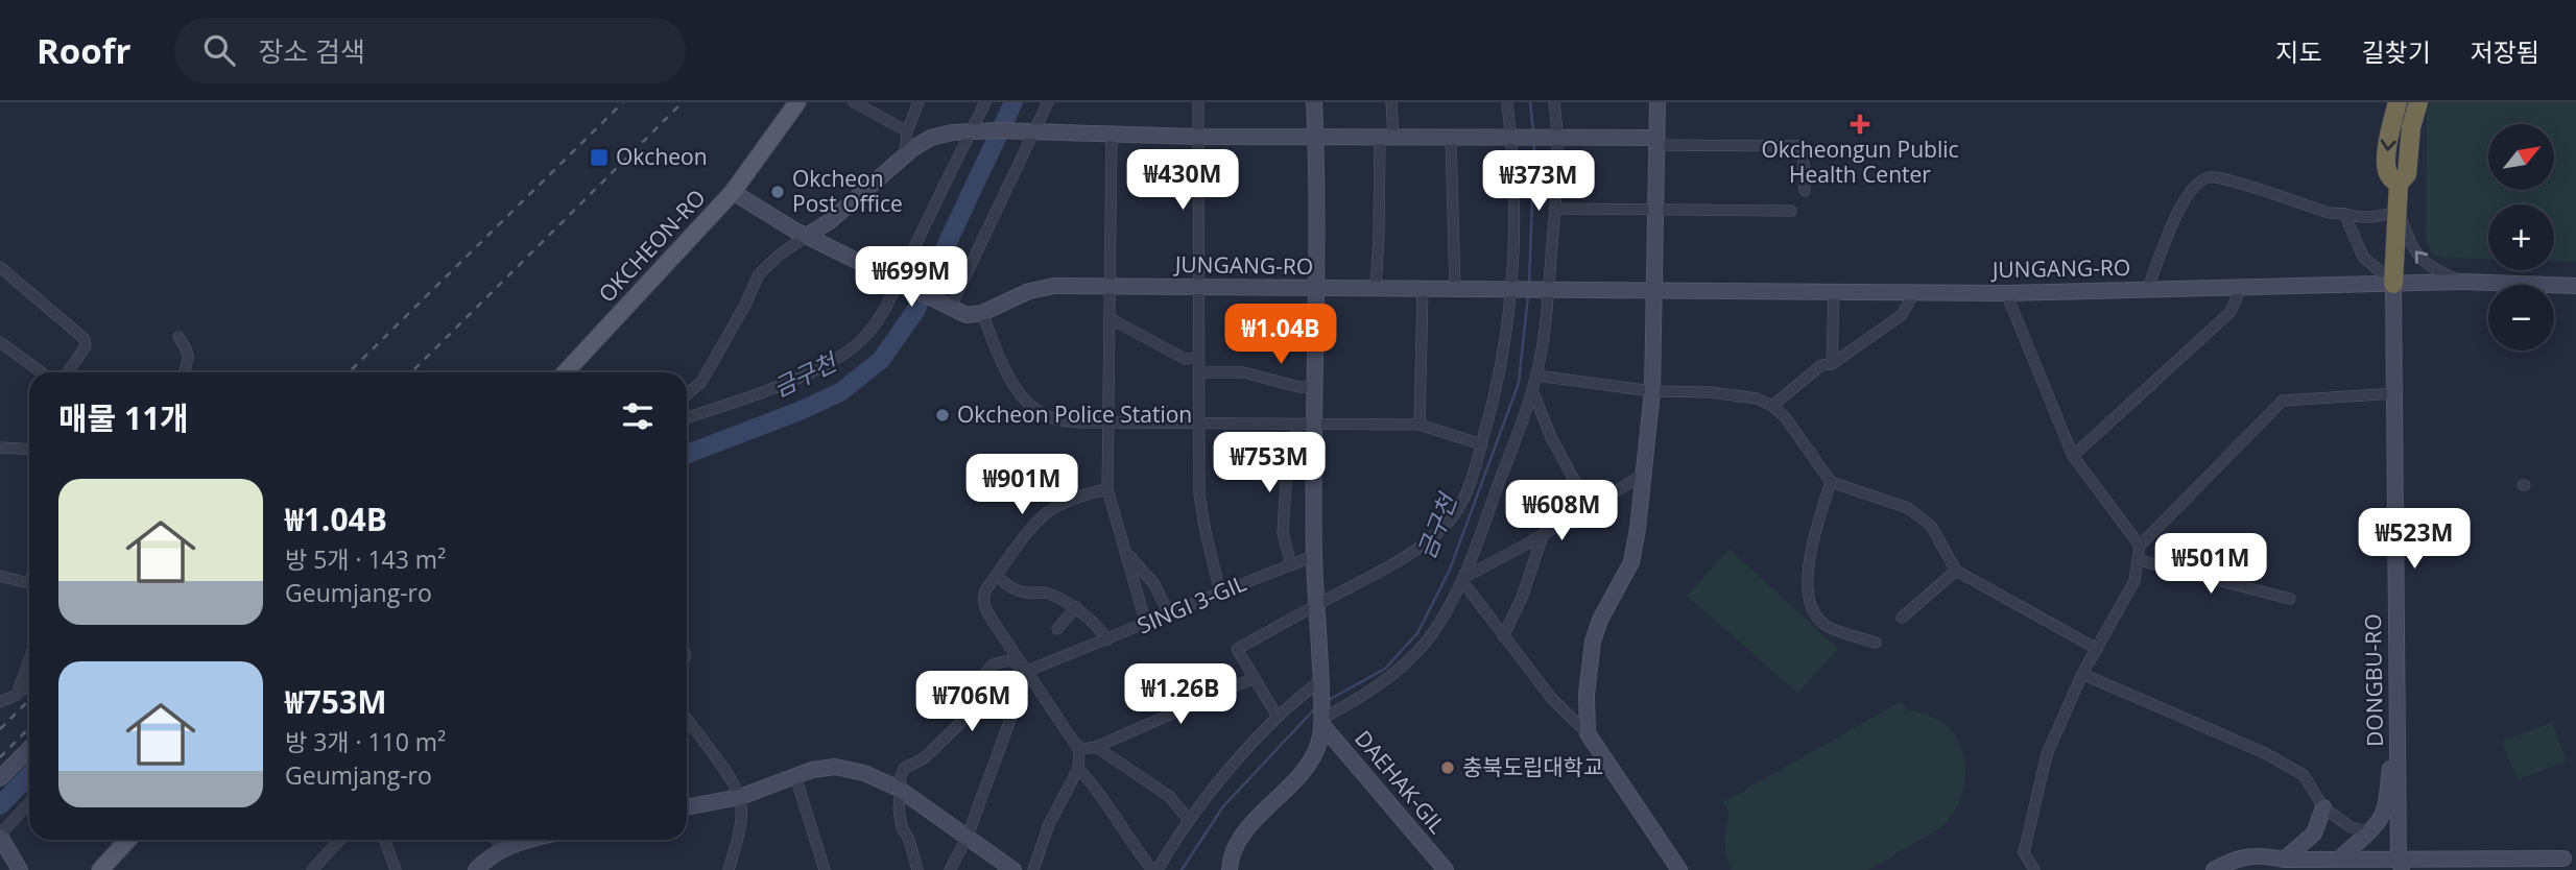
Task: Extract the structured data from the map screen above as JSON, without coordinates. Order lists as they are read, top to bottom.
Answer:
{
  "streets": {
    "main road": ["OKCHEON-RO"],
    "street": [
      "JUNGANG-RO",
      "SINGI 3-GIL",
      "DONGBU-RO",
      "DAEHAK-GIL"
    ]
  },
  "crossings": [
    ["JUNGANG-RO", "DONGBU-RO"]
  ],
  "water": ["금구천"],
  "places": {
    "health": ["Okcheongun Public Health Center"],
    "transit": ["Okcheon"],
    "other": ["Okcheon Post Office", "Okcheon Police Station", "충북도립대학교"]
  },
  "north": "top right",
  "page": {
    "header": "Roofr",
    "search": "장소 검색",
    "nav": ["지도", "길찾기", "저장됨"],
    "map_buttons": ["+", "−"],
    "price": [
      "₩430M",
      "₩373M",
      "₩699M",
      "₩1.04B",
      "₩753M",
      "₩901M",
      "₩608M",
      "₩523M",
      "₩501M",
      "₩1.26B",
      "₩706M"
    ],
    "heading": "매물 11개",
    "list": [
      {
        "name": "₩1.04B",
        "note": "방 5개 · 143 m² · Geumjang-ro"
      },
      {
        "name": "₩753M",
        "note": "방 3개 · 110 m² · Geumjang-ro"
      }
    ]
  }
}
